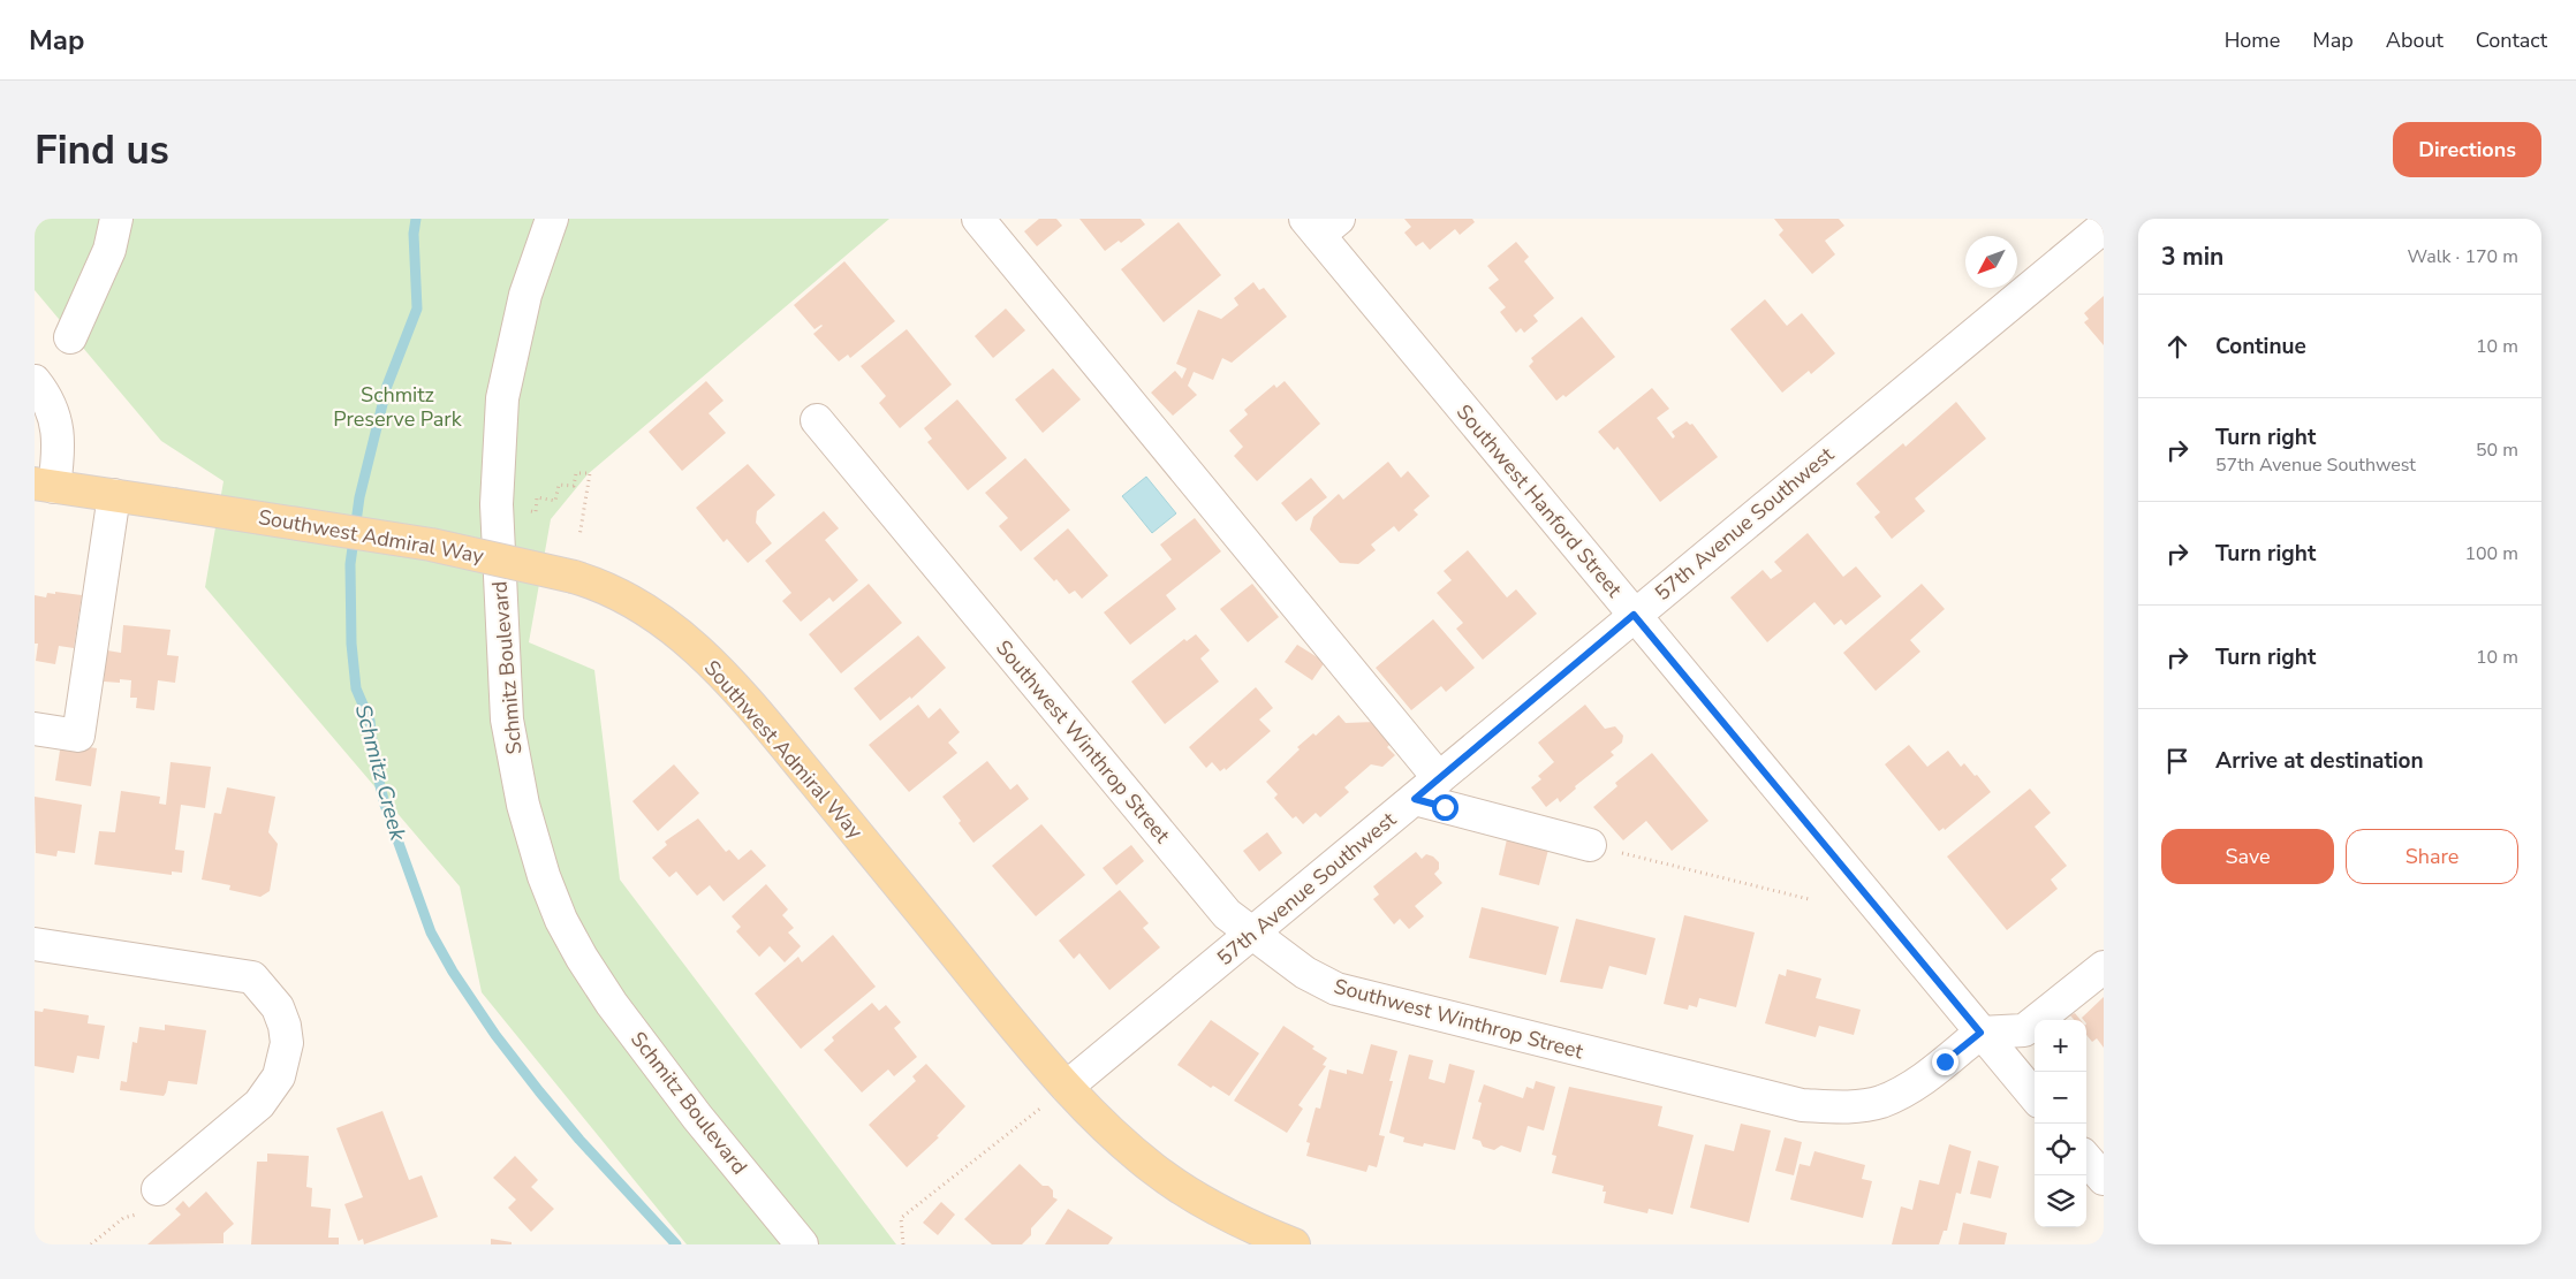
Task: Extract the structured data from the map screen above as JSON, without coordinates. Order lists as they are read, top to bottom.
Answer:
{
  "streets": {
    "main road": ["Southwest Admiral Way"],
    "street": [
      "Southwest Hanford Street",
      "57th Avenue Southwest",
      "Schmitz Boulevard",
      "Southwest Winthrop Street"
    ]
  },
  "crossings": [
    ["Southwest Hanford Street", "57th Avenue Southwest"],
    ["Southwest Hanford Street", "Southwest Winthrop Street"],
    ["57th Avenue Southwest", "Southwest Admiral Way"],
    ["57th Avenue Southwest", "Southwest Winthrop Street"]
  ],
  "water": ["Schmitz Creek"],
  "parks": ["Schmitz Preserve Park"],
  "north": "bottom left",
  "page": {
    "header": "Map",
    "nav": [
      "Home",
      "Map",
      "About",
      "Contact"
    ],
    "buttons": [
      "Directions",
      ["Save", "Share"]
    ],
    "title": "Find us",
    "heading": ["3 min", "Walk · 170 m"],
    "list": [
      ["Continue", "10 m"],
      ["Turn right", "57th Avenue Southwest", "50 m"],
      ["Turn right", "100 m"],
      ["Turn right", "10 m"],
      "Arrive at destination"
    ],
    "map_buttons": ["+", "−"]
  }
}
